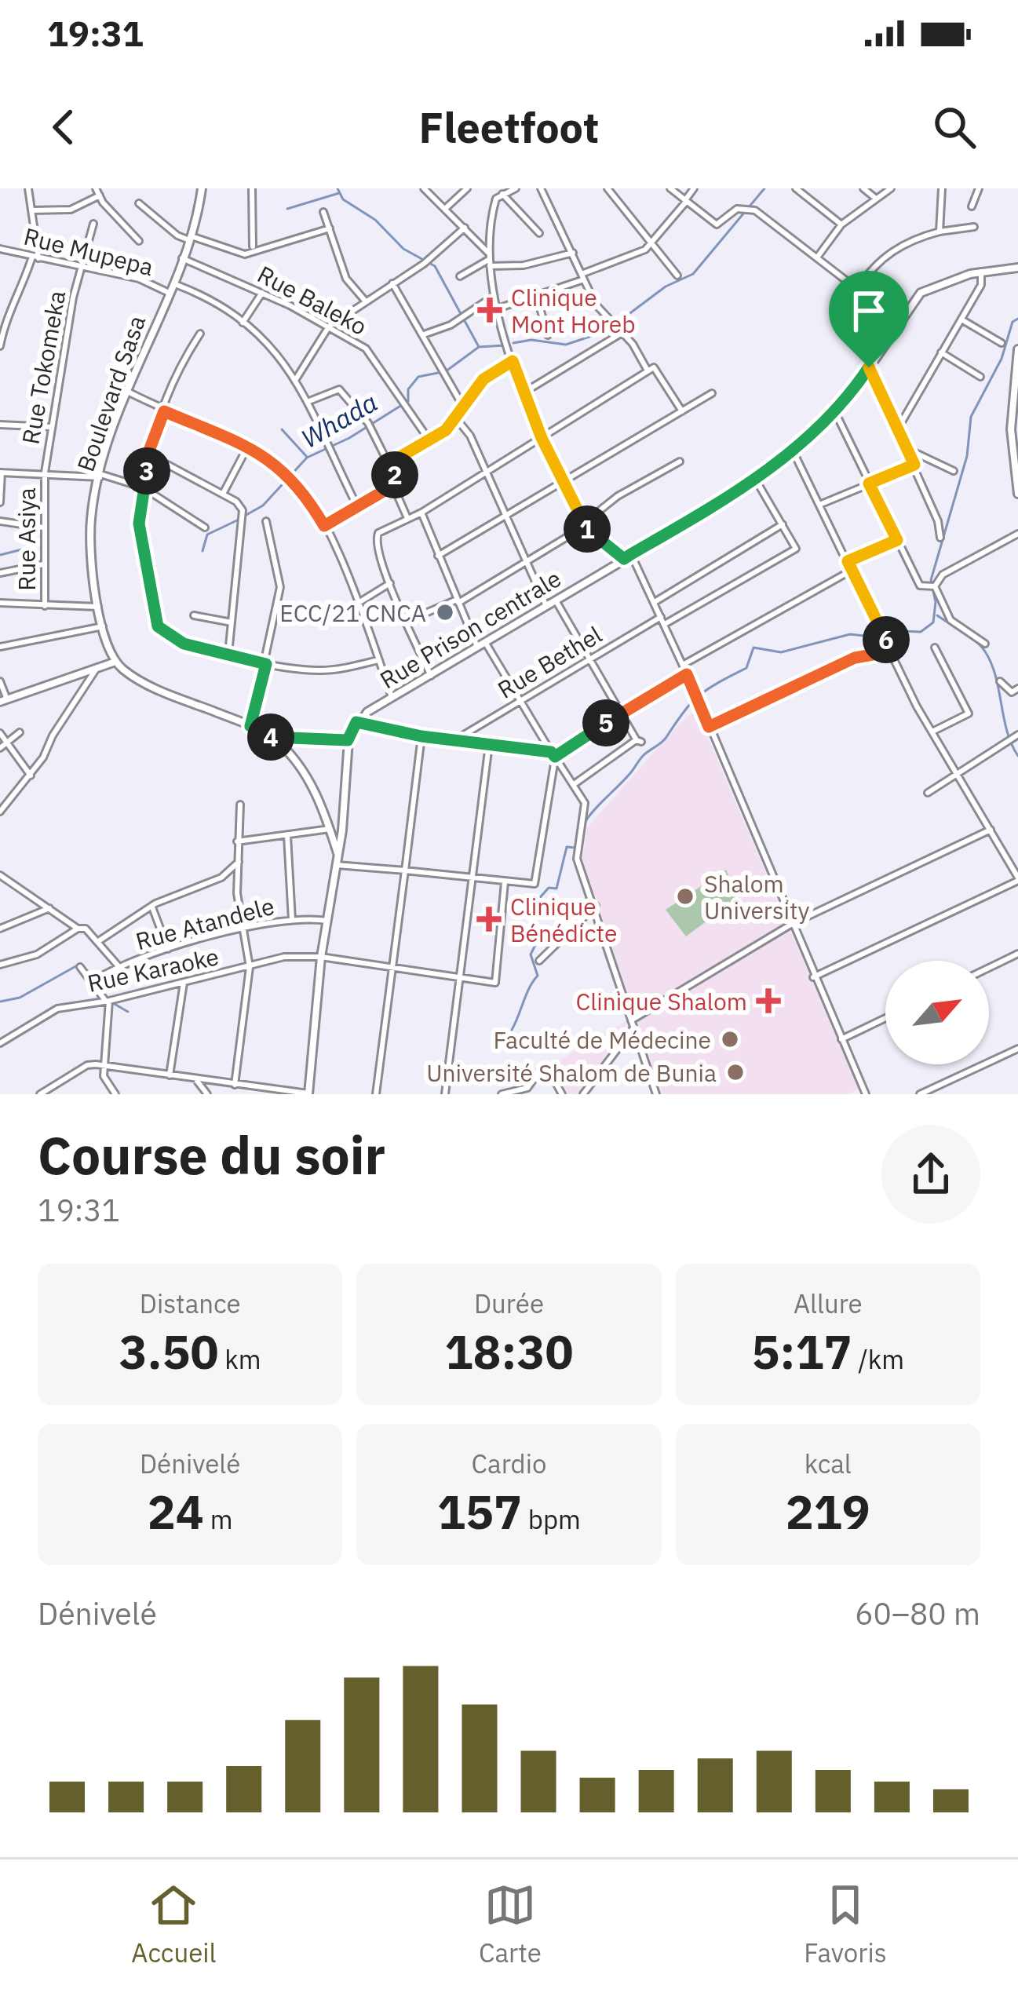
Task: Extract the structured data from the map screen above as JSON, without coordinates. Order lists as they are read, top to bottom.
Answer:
{
  "streets": {
    "street": [
      "Rue Mupepa",
      "Rue Baleko",
      "Rue Tokomeka",
      "Boulevard Sasa",
      "Rue Asiya",
      "Rue Prison centrale",
      "Rue Bethel",
      "Rue Atandele",
      "Rue Karaoke"
    ]
  },
  "crossings": [
    ["Rue Mupepa", "Rue Tokomeka"],
    ["Rue Mupepa", "Boulevard Sasa"],
    ["Rue Baleko", "Boulevard Sasa"],
    ["Rue Tokomeka", "Rue Asiya"]
  ],
  "water": ["Whada"],
  "places": {
    "health": ["Clinique Mont Horeb", "Clinique Bénédicte", "Clinique Shalom"],
    "other": [
      "ECC/21 CNCA",
      "Shalom University",
      "Faculté de Médecine",
      "Université Shalom de Bunia"
    ]
  },
  "north": "top right",
  "page": {
    "status": "19:31",
    "header": "Fleetfoot",
    "pins": [
      "3",
      "2",
      "1",
      "6",
      "5",
      "4"
    ],
    "heading": ["Course du soir", "19:31"],
    "stats": [
      ["Distance", "3.50 km"],
      ["Durée", "18:30"],
      ["Allure", "5:17 /km"],
      ["Dénivelé", "24 m"],
      ["Cardio", "157 bpm"],
      ["kcal", "219"]
    ],
    "chart": ["Dénivelé", "60–80 m"],
    "tabs": ["Accueil", "Carte", "Favoris"]
  }
}
